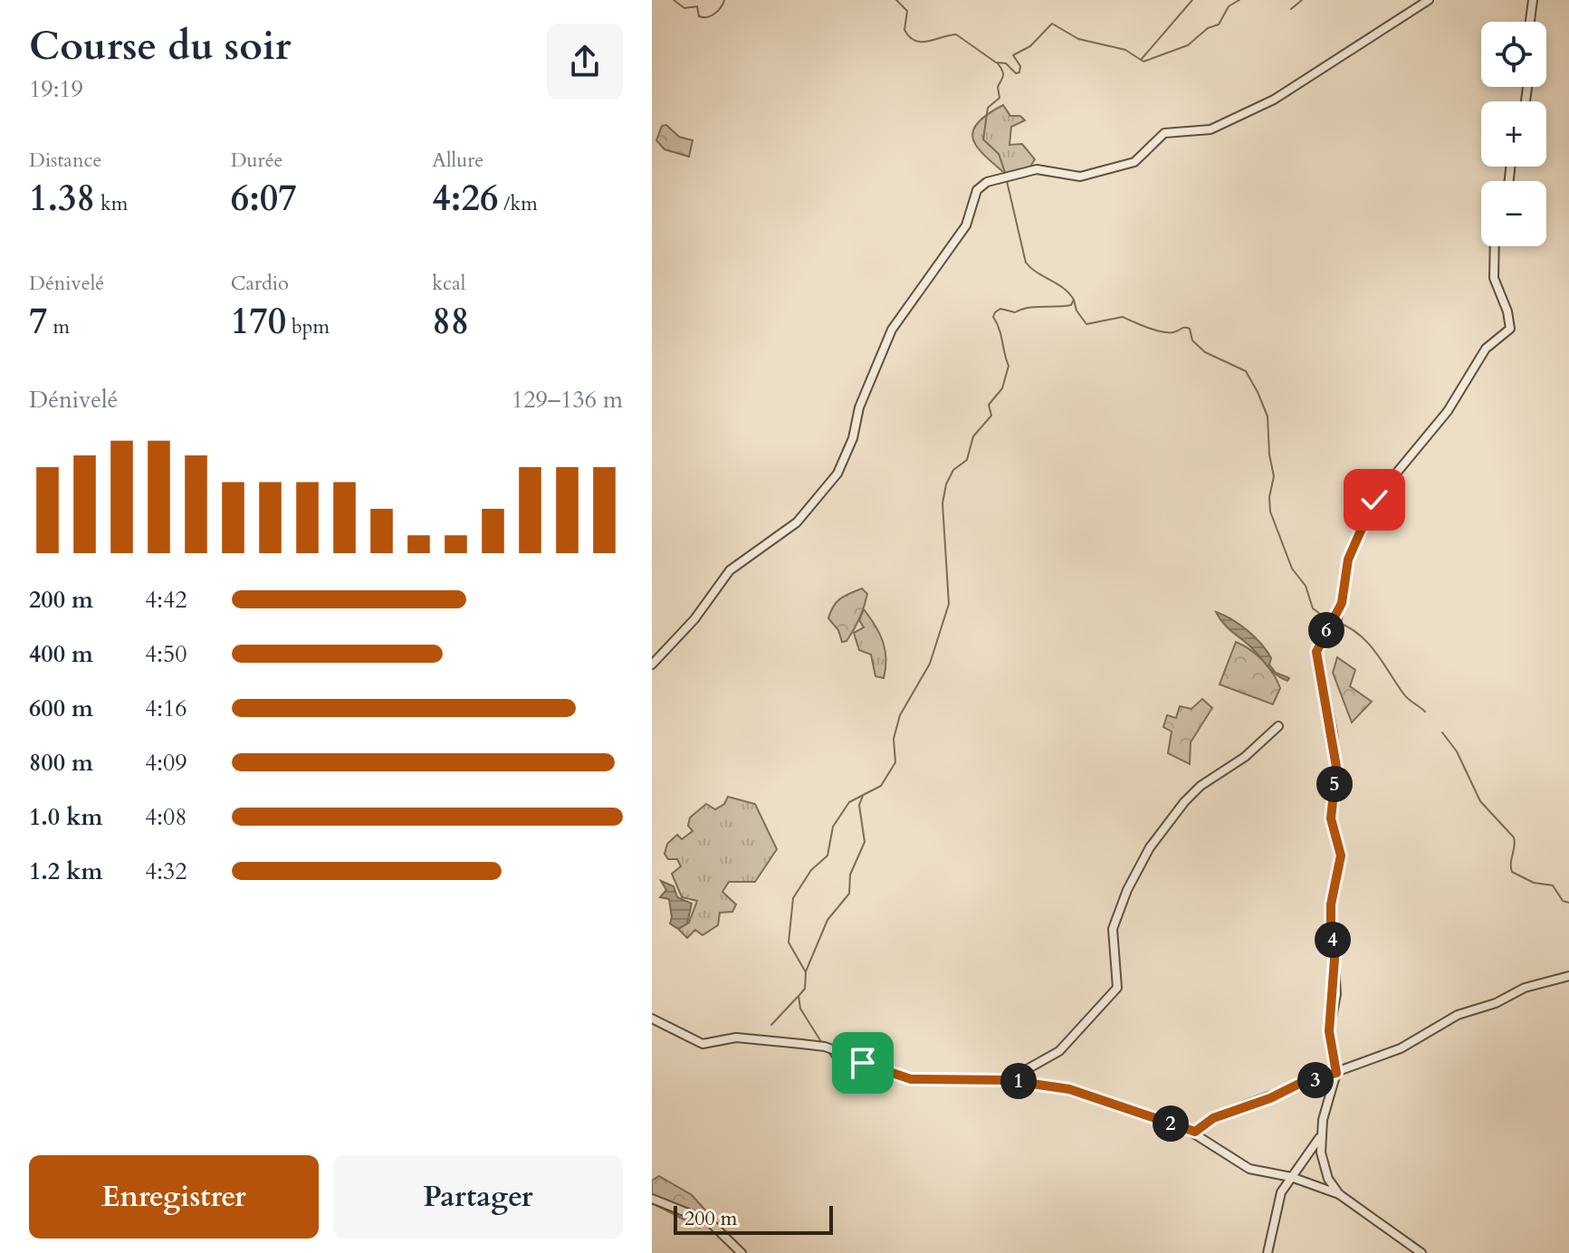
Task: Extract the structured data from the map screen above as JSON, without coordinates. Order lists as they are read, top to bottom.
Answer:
{
  "scale_bar": "200 m",
  "page": {
    "heading": ["Course du soir", "19:19"],
    "map_buttons": ["+", "−"],
    "stats": [
      ["Distance", "1.38 km"],
      ["Durée", "6:07"],
      ["Allure", "4:26 /km"],
      ["Dénivelé", "7 m"],
      ["Cardio", "170 bpm"],
      ["kcal", "88"]
    ],
    "chart": ["Dénivelé", "129–136 m"],
    "list": [
      {
        "name": "200 m",
        "note": "4:42"
      },
      {
        "name": "400 m",
        "note": "4:50"
      },
      {
        "name": "600 m",
        "note": "4:16"
      },
      {
        "name": "800 m",
        "note": "4:09"
      },
      {
        "name": "1.0 km",
        "note": "4:08"
      },
      {
        "name": "1.2 km",
        "note": "4:32"
      }
    ],
    "pins": [
      "6",
      "5",
      "4",
      "3",
      "1",
      "2"
    ],
    "buttons": ["Enregistrer", "Partager"],
    "scale": "200 m"
  }
}
